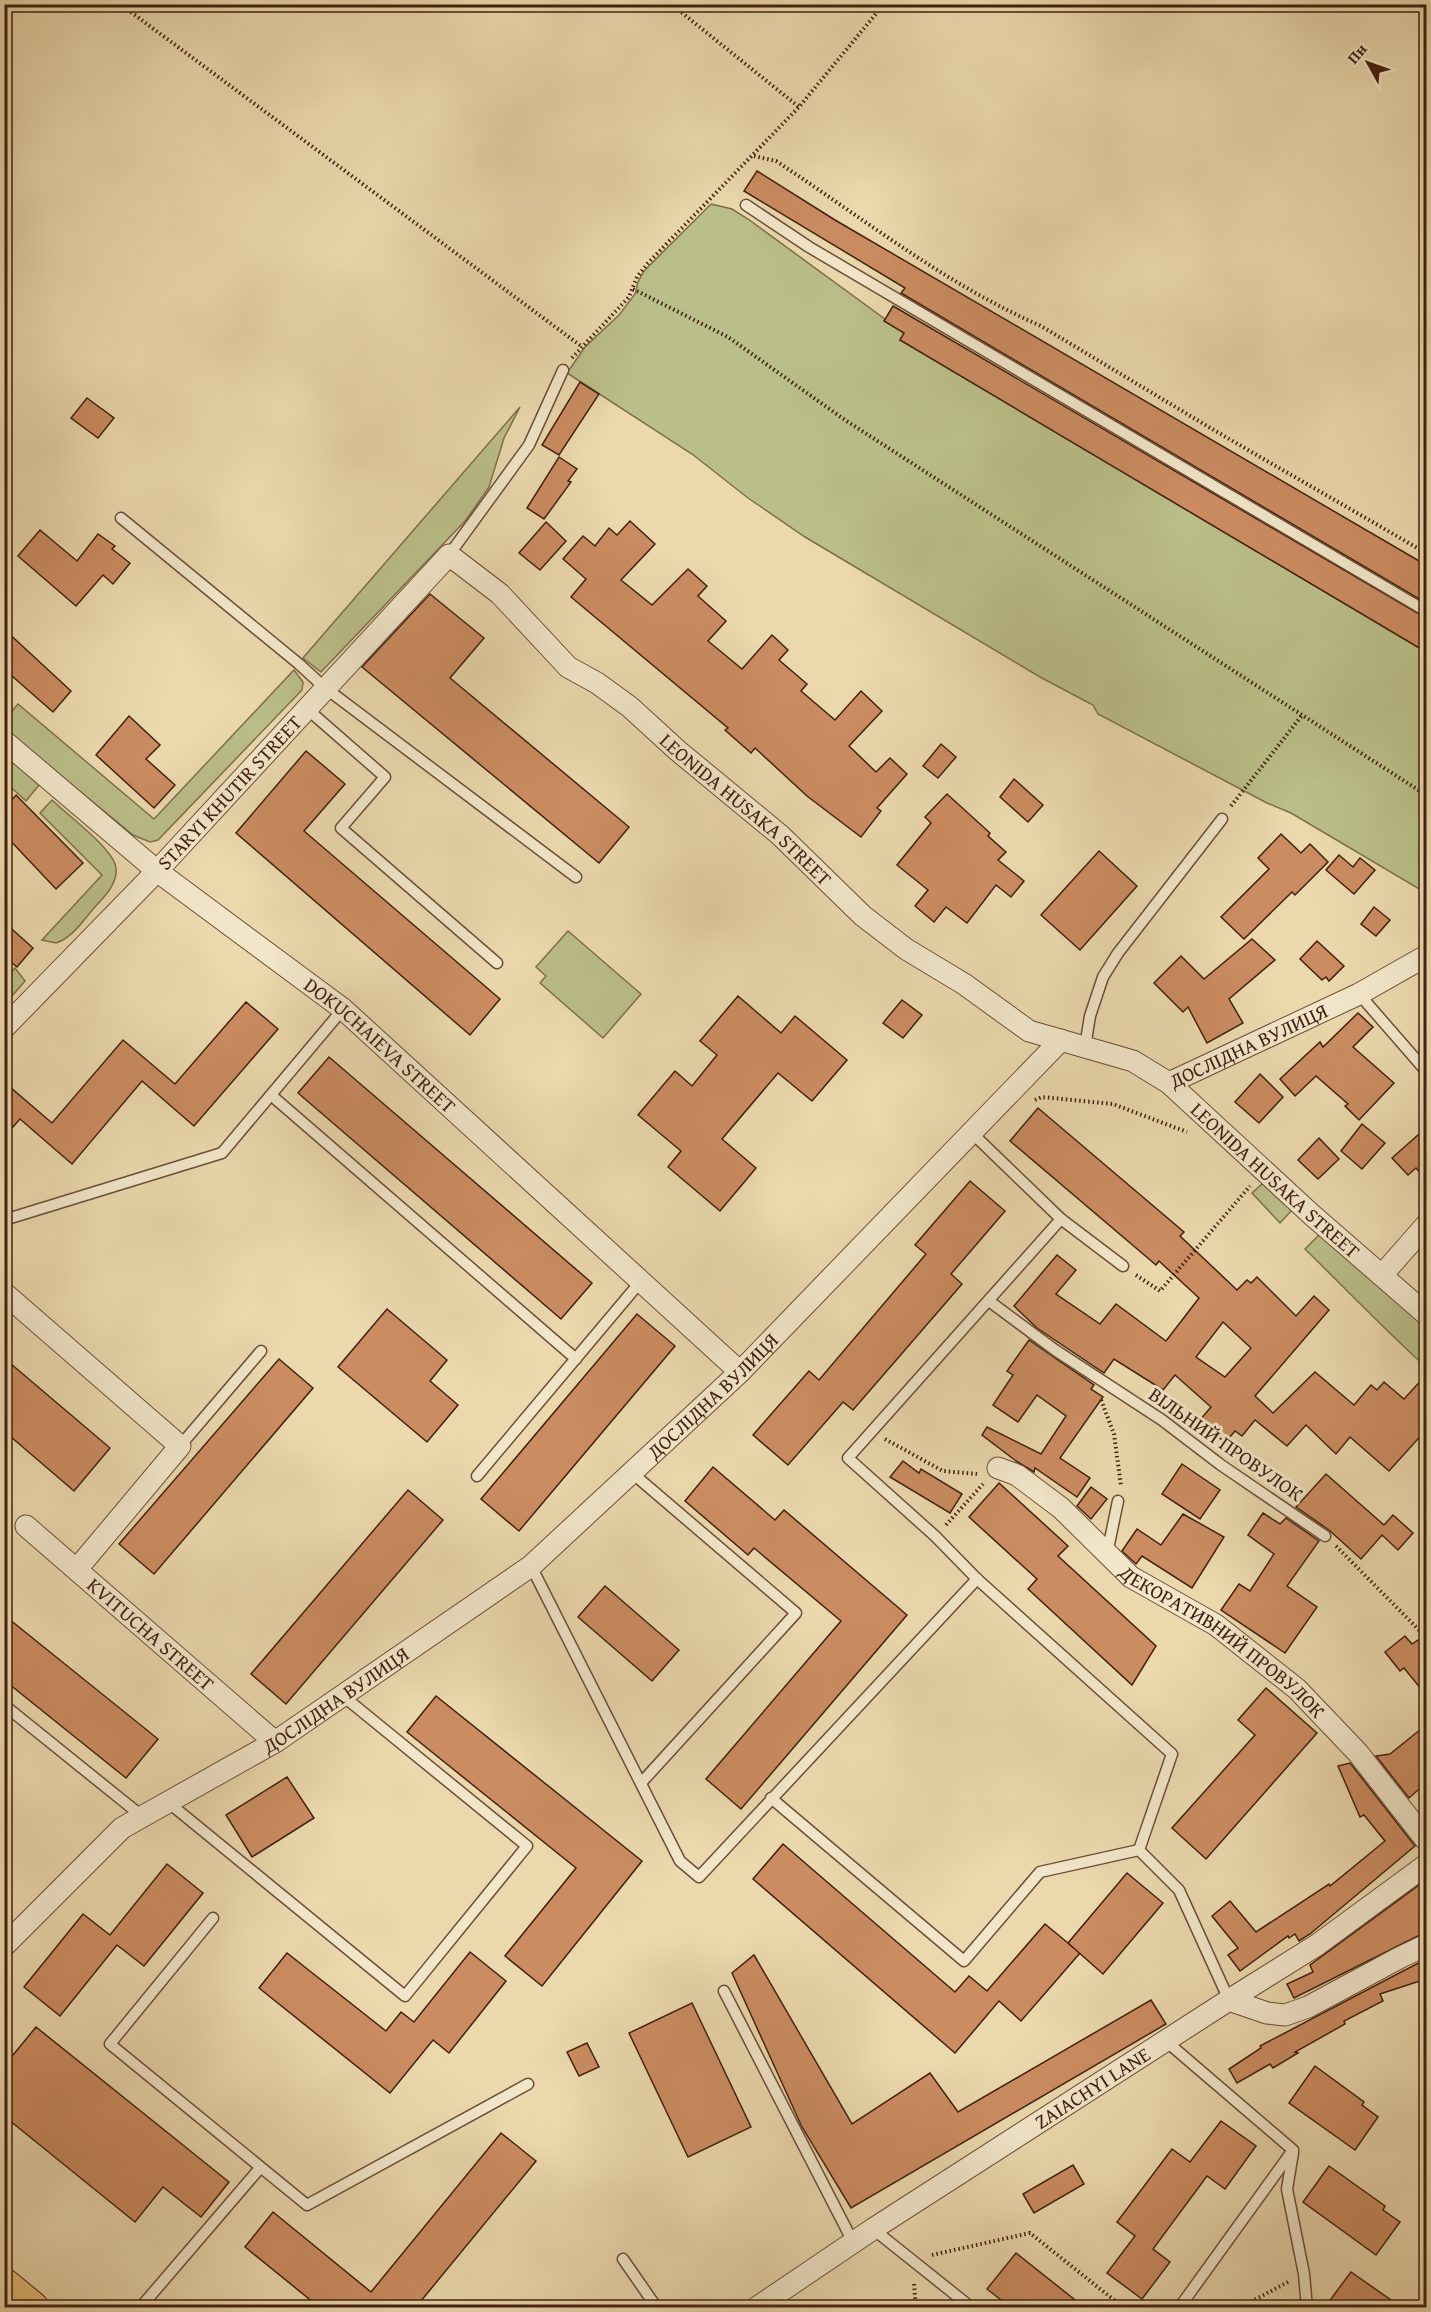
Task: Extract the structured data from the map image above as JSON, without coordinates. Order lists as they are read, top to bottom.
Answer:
{
  "streets": {
    "street": [
      "STARYI KHUTIR STREET",
      "LEONIDA HUSAKA STREET",
      "ДОСЛІДНА ВУЛИЦЯ",
      "DOKUCHAIEVA STREET",
      "KVITUCHA STREET",
      "ДЕКОРАТИВНИЙ ПРОВУЛОК",
      "ZAIACHYI LANE"
    ],
    "lane": ["ВІЛЬНИЙ ПРОВУЛОК"]
  },
  "crossings": [
    ["STARYI KHUTIR STREET", "LEONIDA HUSAKA STREET"],
    ["STARYI KHUTIR STREET", "DOKUCHAIEVA STREET"],
    ["LEONIDA HUSAKA STREET", "ДОСЛІДНА ВУЛИЦЯ"],
    ["ДОСЛІДНА ВУЛИЦЯ", "DOKUCHAIEVA STREET"],
    ["ДОСЛІДНА ВУЛИЦЯ", "KVITUCHA STREET"]
  ],
  "north": "top left"
}
